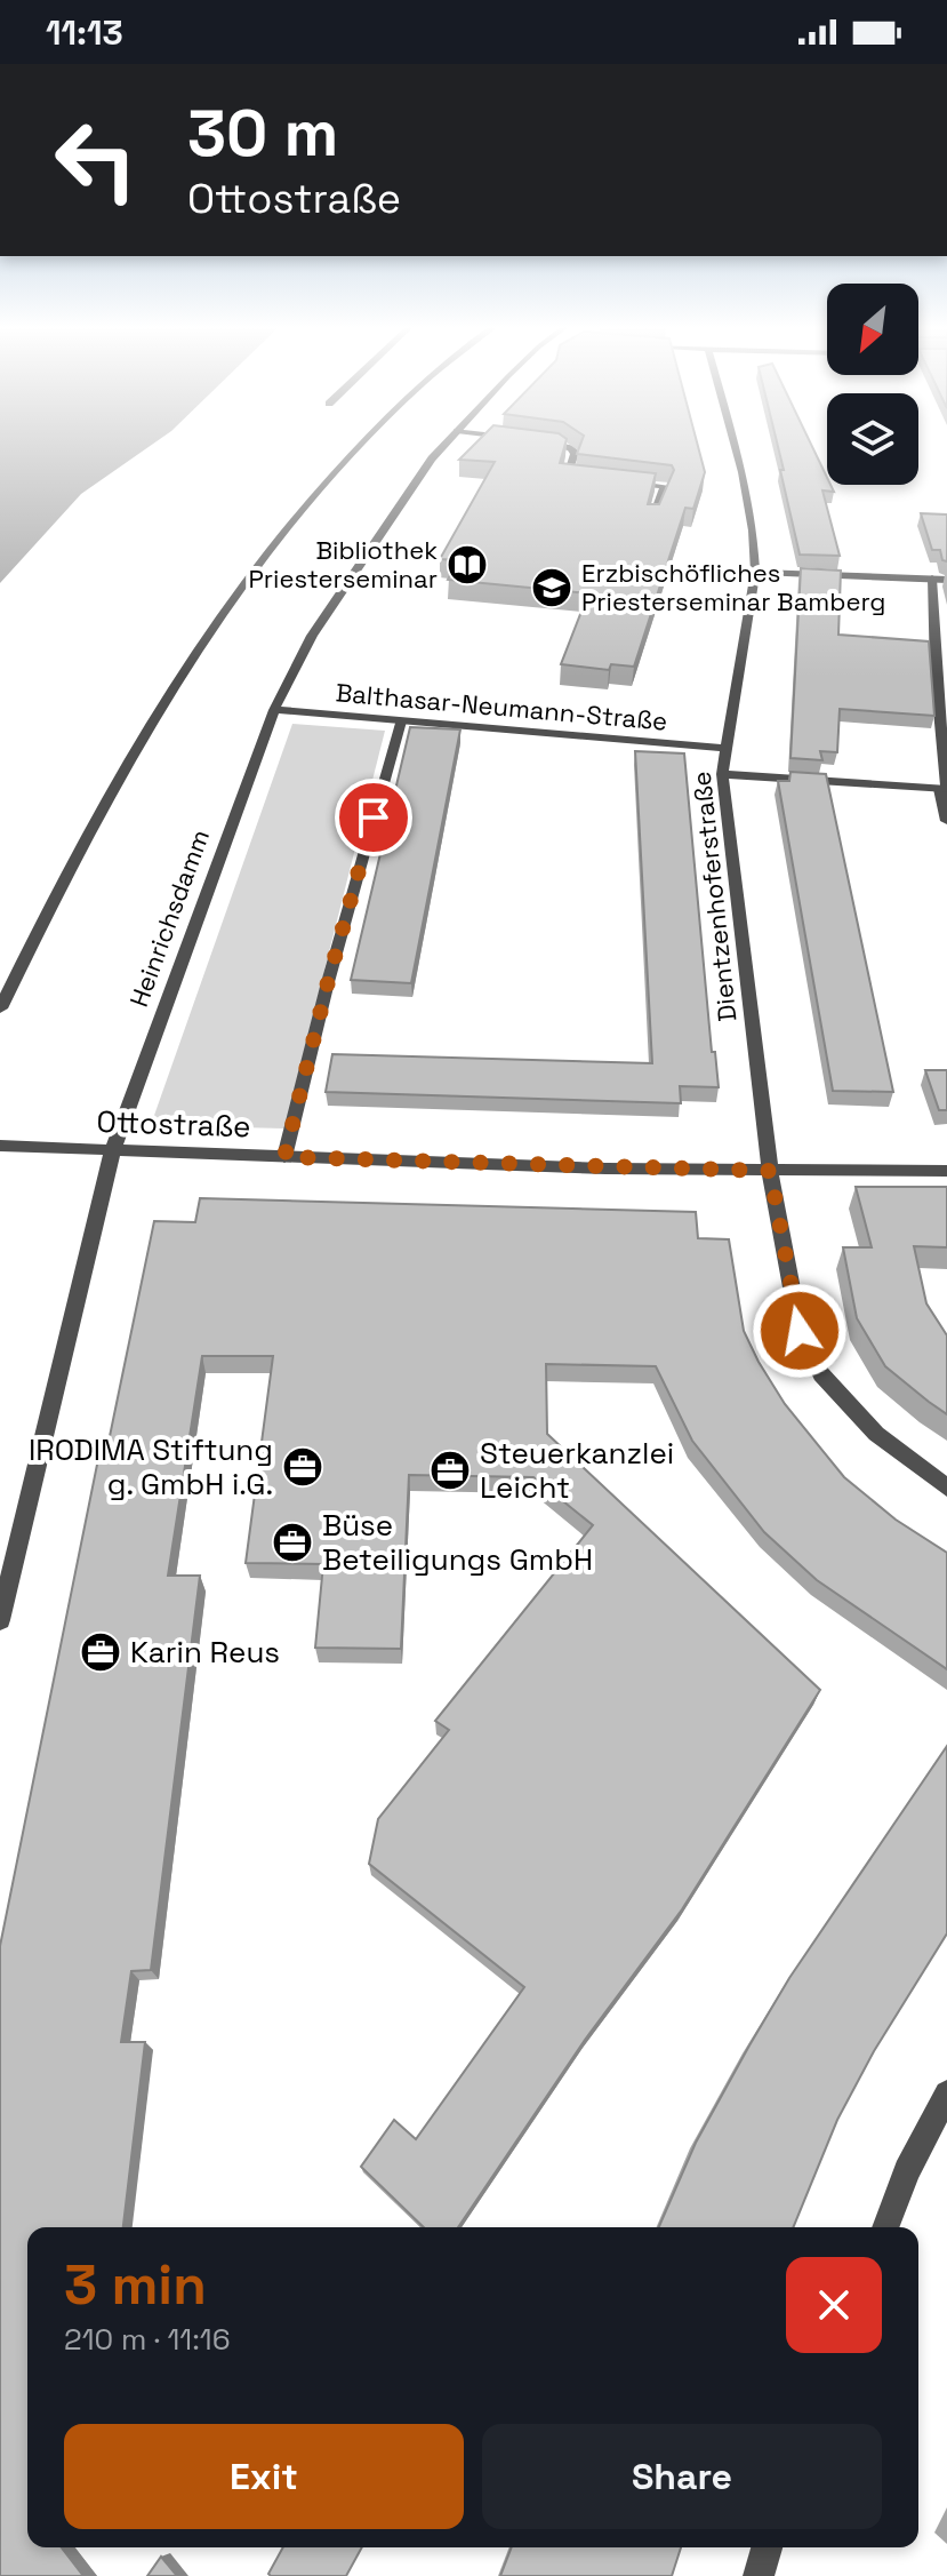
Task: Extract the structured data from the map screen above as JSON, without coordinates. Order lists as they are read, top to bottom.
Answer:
{
  "streets": {
    "street": [
      "Balthasar-Neumann-Straße",
      "Dientzenhoferstraße",
      "Heinrichsdamm",
      "Ottostraße"
    ]
  },
  "crossings": [
    ["Balthasar-Neumann-Straße", "Dientzenhoferstraße"],
    ["Balthasar-Neumann-Straße", "Heinrichsdamm"],
    ["Dientzenhoferstraße", "Ottostraße"],
    ["Heinrichsdamm", "Ottostraße"]
  ],
  "places": {
    "library": ["Bibliothek Priesterseminar"],
    "school or university": ["Erzbischöfliches Priesterseminar Bamberg"],
    "office": [
      "IRODIMA Stiftung g. GmbH i.G.",
      "Steuerkanzlei Leicht",
      "Büse Beteiligungs GmbH",
      "Karin Reus"
    ]
  },
  "north": "bottom left",
  "page": {
    "status": "11:13",
    "turn": ["30 m", "Ottostraße"],
    "heading": ["3 min", "210 m · 11:16"],
    "buttons": ["Exit", "Share"]
  }
}
